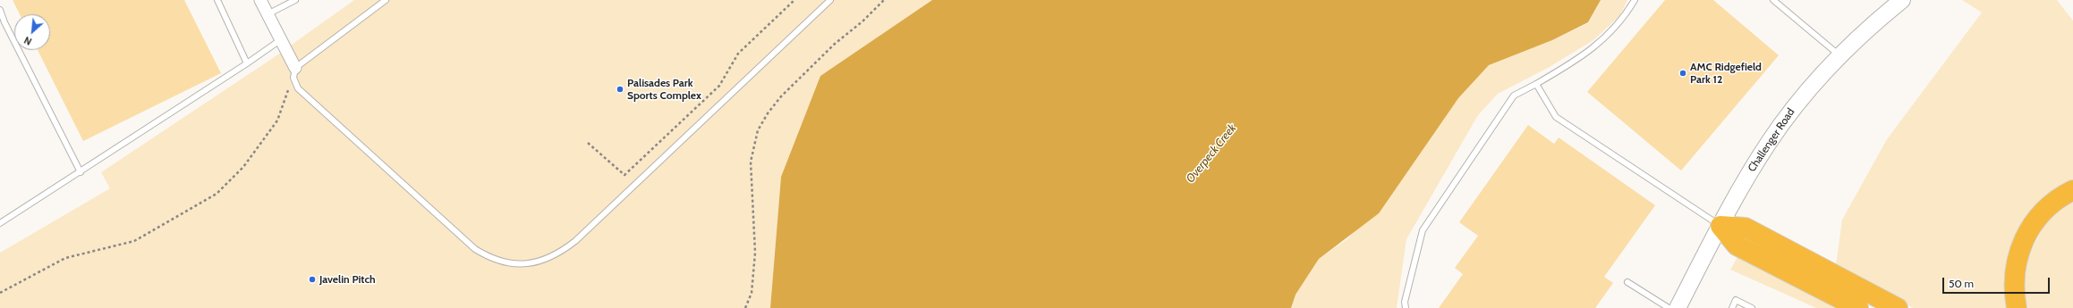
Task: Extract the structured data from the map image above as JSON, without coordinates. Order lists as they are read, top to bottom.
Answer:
{
  "streets": {
    "main road": ["Challenger Road"]
  },
  "water": ["Overpeck Creek"],
  "places": ["AMC Ridgefield Park 12", "Palisades Park Sports Complex", "Javelin Pitch"],
  "scale_bar": "50 m",
  "north": "bottom left"
}
